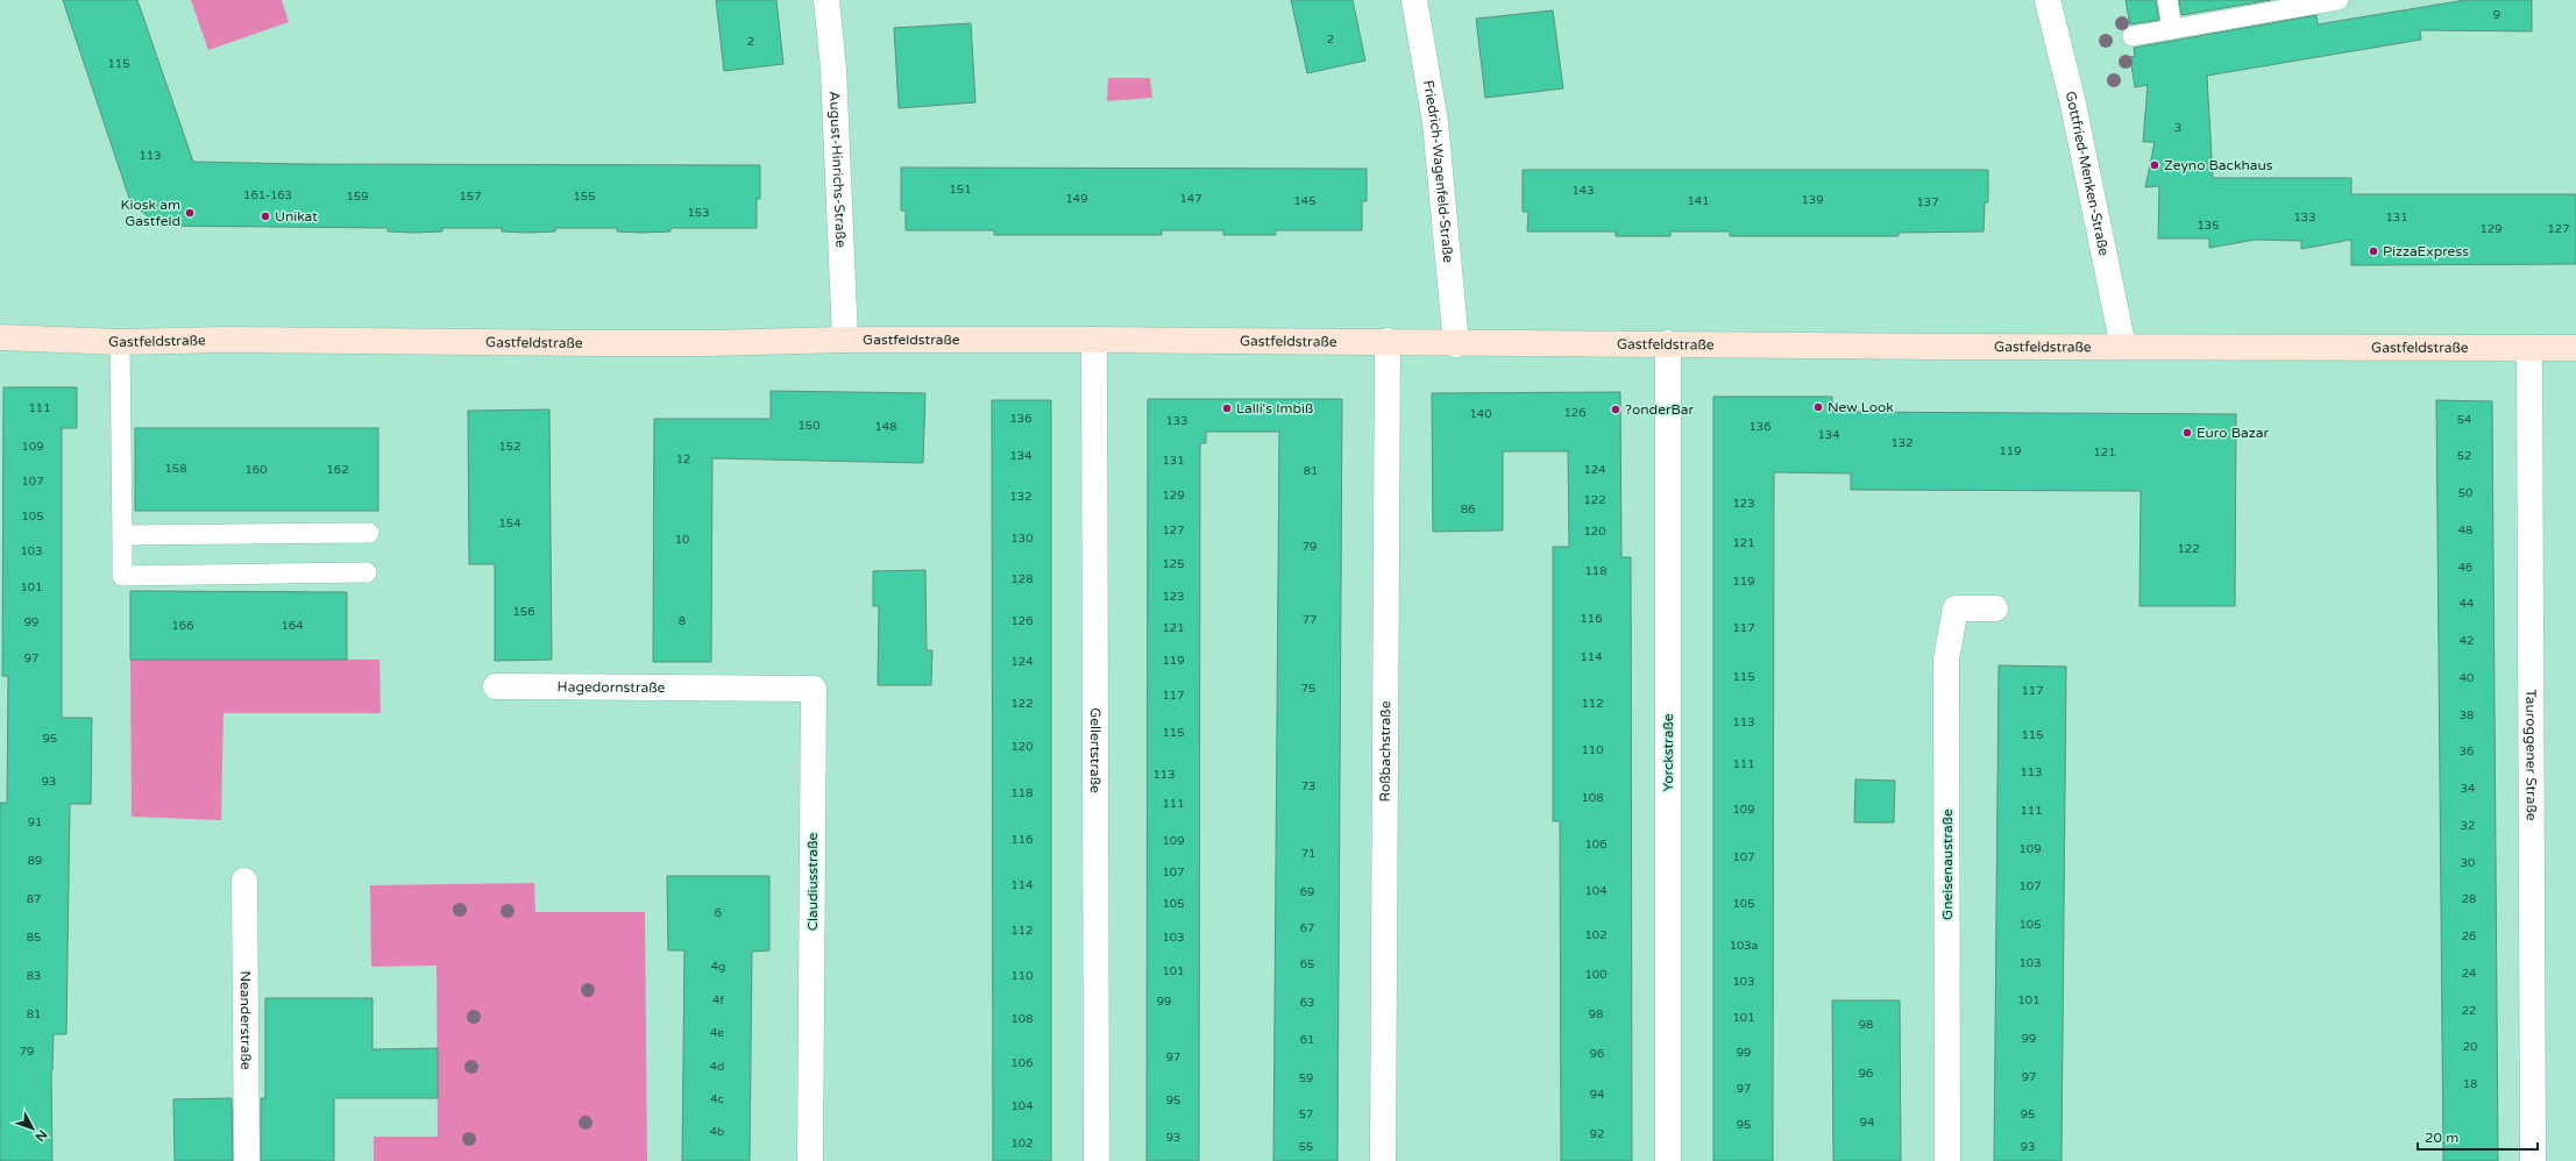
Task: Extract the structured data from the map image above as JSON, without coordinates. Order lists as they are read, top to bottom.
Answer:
{
  "streets": {
    "street": [
      "August-Hinrichs-Straße",
      "Friedrich-Wagenfeld-Straße",
      "Gottfried-Menken-Straße",
      "Gastfeldstraße",
      "Hagedornstraße",
      "Gellertstraße",
      "Roßbachstraße",
      "Yorckstraße",
      "Tauroggener Straße",
      "Gneisenaustraße",
      "Claudiusstraße",
      "Neanderstraße"
    ]
  },
  "crossings": [
    ["August-Hinrichs-Straße", "Gastfeldstraße"],
    ["Friedrich-Wagenfeld-Straße", "Gastfeldstraße"],
    ["Gottfried-Menken-Straße", "Gastfeldstraße"],
    ["Gastfeldstraße", "Gellertstraße"],
    ["Gastfeldstraße", "Roßbachstraße"],
    ["Gastfeldstraße", "Yorckstraße"],
    ["Gastfeldstraße", "Tauroggener Straße"],
    ["Hagedornstraße", "Claudiusstraße"]
  ],
  "places": [
    "Zeyno Backhaus",
    "Kiosk am Gastfeld",
    "Unikat",
    "PizzaExpress",
    "New Look",
    "Lalli's Imbiß",
    "?onderBar",
    "Euro Bazar"
  ],
  "house_numbers": [
    "9",
    "2",
    "2",
    "115",
    "3",
    "113",
    "151",
    "143",
    "161-163",
    "159",
    "157",
    "155",
    "149",
    "147",
    "139",
    "145",
    "141",
    "137",
    "153",
    "133",
    "131",
    "135",
    "129",
    "127",
    "111",
    "126",
    "140",
    "136",
    "54",
    "133",
    "150",
    "148",
    "136",
    "134",
    "132",
    "109",
    "152",
    "119",
    "121",
    "134",
    "52",
    "12",
    "131",
    "158",
    "160",
    "162",
    "124",
    "81",
    "107",
    "50",
    "129",
    "132",
    "122",
    "123",
    "86",
    "105",
    "154",
    "127",
    "48",
    "120",
    "130",
    "10",
    "121",
    "79",
    "122",
    "103",
    "125",
    "46",
    "118",
    "128",
    "119",
    "101",
    "123",
    "44",
    "156",
    "116",
    "77",
    "8",
    "126",
    "99",
    "166",
    "164",
    "121",
    "117",
    "42",
    "114",
    "97",
    "119",
    "124",
    "115",
    "40",
    "75",
    "117",
    "117",
    "122",
    "112",
    "38",
    "113",
    "115",
    "115",
    "95",
    "120",
    "110",
    "36",
    "111",
    "113",
    "113",
    "93",
    "73",
    "34",
    "118",
    "108",
    "111",
    "109",
    "111",
    "91",
    "32",
    "116",
    "109",
    "106",
    "109",
    "71",
    "107",
    "89",
    "30",
    "107",
    "114",
    "107",
    "104",
    "69",
    "87",
    "28",
    "105",
    "105",
    "6",
    "105",
    "67",
    "112",
    "102",
    "26",
    "85",
    "103",
    "103a",
    "103",
    "65",
    "4g",
    "101",
    "24",
    "100",
    "83",
    "110",
    "103",
    "4f",
    "101",
    "99",
    "63",
    "22",
    "81",
    "98",
    "101",
    "108",
    "98",
    "4e",
    "99",
    "61",
    "20",
    "79",
    "99",
    "96",
    "97",
    "106",
    "4d",
    "96",
    "97",
    "59",
    "18",
    "97",
    "94",
    "4c",
    "95",
    "104",
    "57",
    "95",
    "94",
    "95",
    "4b",
    "92",
    "93",
    "102",
    "55",
    "93"
  ],
  "scale_bar": "20 m",
  "north": "bottom right"
}
